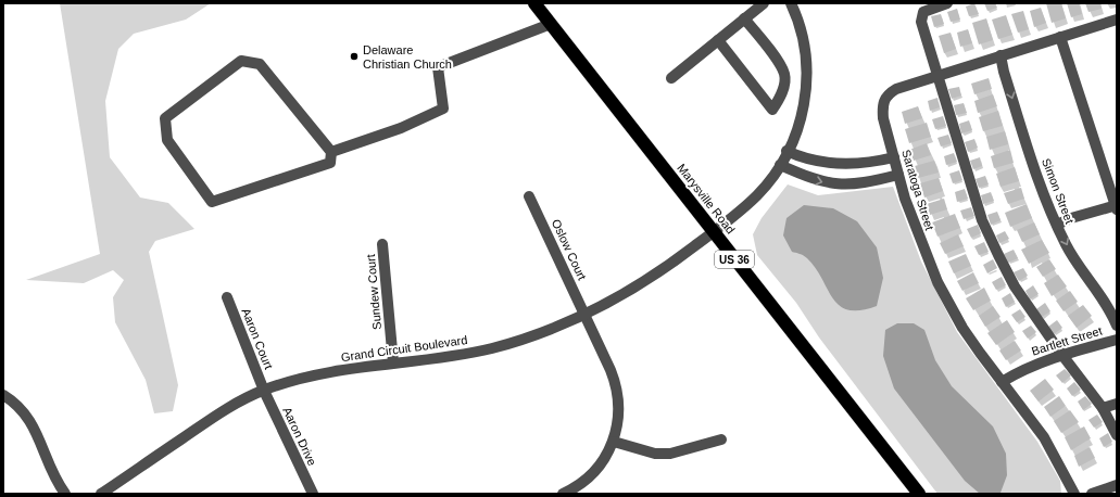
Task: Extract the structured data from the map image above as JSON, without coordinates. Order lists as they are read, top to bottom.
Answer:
{
  "streets": {
    "highway": ["Marysville Road", "US 36"],
    "street": [
      "Saratoga Street",
      "Simon Street",
      "Oslow Court",
      "Sundew Court",
      "Aaron Court",
      "Bartlett Street",
      "Grand Circuit Boulevard",
      "Aaron Drive"
    ]
  },
  "crossings": [
    ["Saratoga Street", "Simon Street"],
    ["Saratoga Street", "Bartlett Street"],
    ["Marysville Road", "Grand Circuit Boulevard"],
    ["Oslow Court", "Grand Circuit Boulevard"],
    ["Sundew Court", "Grand Circuit Boulevard"],
    ["Aaron Court", "Grand Circuit Boulevard"],
    ["Aaron Court", "Aaron Drive"],
    ["Grand Circuit Boulevard", "Aaron Drive"]
  ],
  "places": ["Delaware Christian Church"]
}
